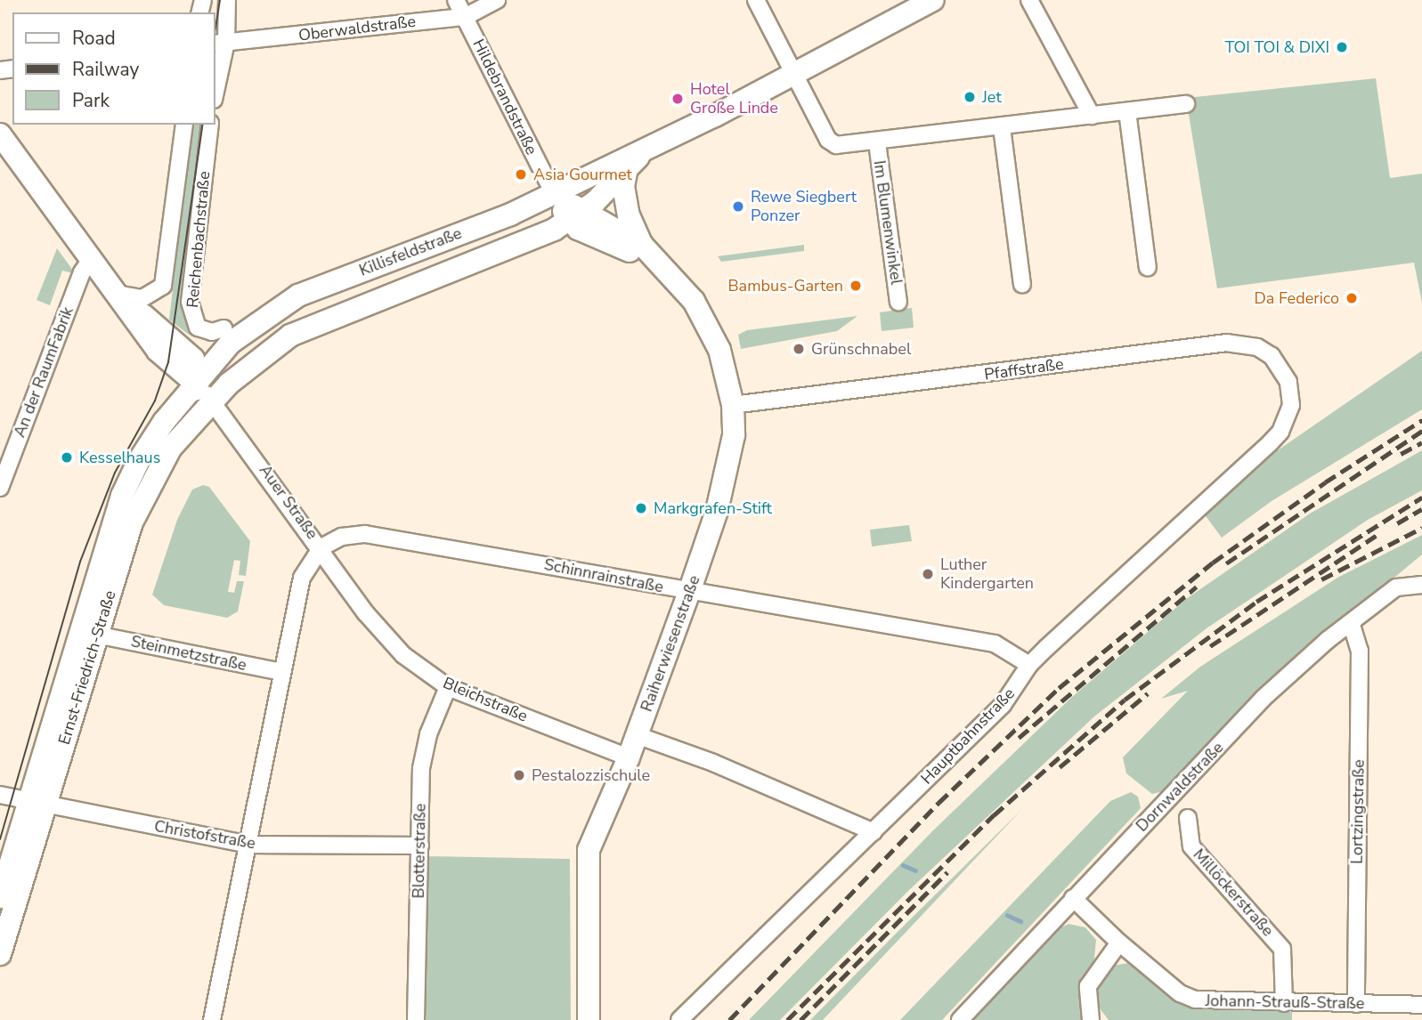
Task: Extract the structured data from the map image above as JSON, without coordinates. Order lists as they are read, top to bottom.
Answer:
{
  "streets": {
    "main road": [
      "Killisfeldstraße",
      "Auer Straße",
      "Raiherwiesenstraße",
      "Ernst-Friedrich-Straße"
    ],
    "street": [
      "Oberwaldstraße",
      "Hildebrandstraße",
      "Im Blumenwinkel",
      "Reichenbachstraße",
      "Pfaffstraße",
      "An der RaumFabrik",
      "Schinnrainstraße",
      "Steinmetzstraße",
      "Bleichstraße",
      "Hauptbahnstraße",
      "Dornwaldstraße",
      "Lortzingstraße",
      "Christofstraße",
      "Blotterstraße",
      "Millöckerstraße",
      "Johann-Strauß-Straße"
    ]
  },
  "crossings": [
    ["Oberwaldstraße", "Hildebrandstraße"],
    ["Hildebrandstraße", "Killisfeldstraße"],
    ["Hildebrandstraße", "Raiherwiesenstraße"],
    ["Im Blumenwinkel", "Killisfeldstraße"],
    ["Reichenbachstraße", "Auer Straße"],
    ["Killisfeldstraße", "Auer Straße"],
    ["Killisfeldstraße", "Raiherwiesenstraße"],
    ["Killisfeldstraße", "Ernst-Friedrich-Straße"],
    ["Pfaffstraße", "Raiherwiesenstraße"],
    ["Pfaffstraße", "Hauptbahnstraße"],
    ["An der RaumFabrik", "Auer Straße"],
    ["Auer Straße", "Schinnrainstraße"],
    ["Auer Straße", "Steinmetzstraße"],
    ["Auer Straße", "Ernst-Friedrich-Straße"],
    ["Auer Straße", "Bleichstraße"],
    ["Auer Straße", "Christofstraße"],
    ["Schinnrainstraße", "Raiherwiesenstraße"],
    ["Schinnrainstraße", "Bleichstraße"],
    ["Schinnrainstraße", "Hauptbahnstraße"],
    ["Raiherwiesenstraße", "Bleichstraße"],
    ["Steinmetzstraße", "Ernst-Friedrich-Straße"],
    ["Ernst-Friedrich-Straße", "Christofstraße"],
    ["Bleichstraße", "Blotterstraße"],
    ["Dornwaldstraße", "Lortzingstraße"],
    ["Dornwaldstraße", "Johann-Strauß-Straße"],
    ["Lortzingstraße", "Johann-Strauß-Straße"],
    ["Christofstraße", "Blotterstraße"],
    ["Millöckerstraße", "Johann-Strauß-Straße"]
  ],
  "places": [
    "TOI TOI & DIXI",
    "Jet",
    "Hotel Große Linde",
    "Asia Gourmet",
    "Rewe Siegbert Ponzer",
    "Bambus-Garten",
    "Da Federico",
    "Grünschnabel",
    "Kesselhaus",
    "Markgrafen-Stift",
    "Luther Kindergarten",
    "Pestalozzischule"
  ],
  "legend": ["Road", "Railway", "Park"]
}
